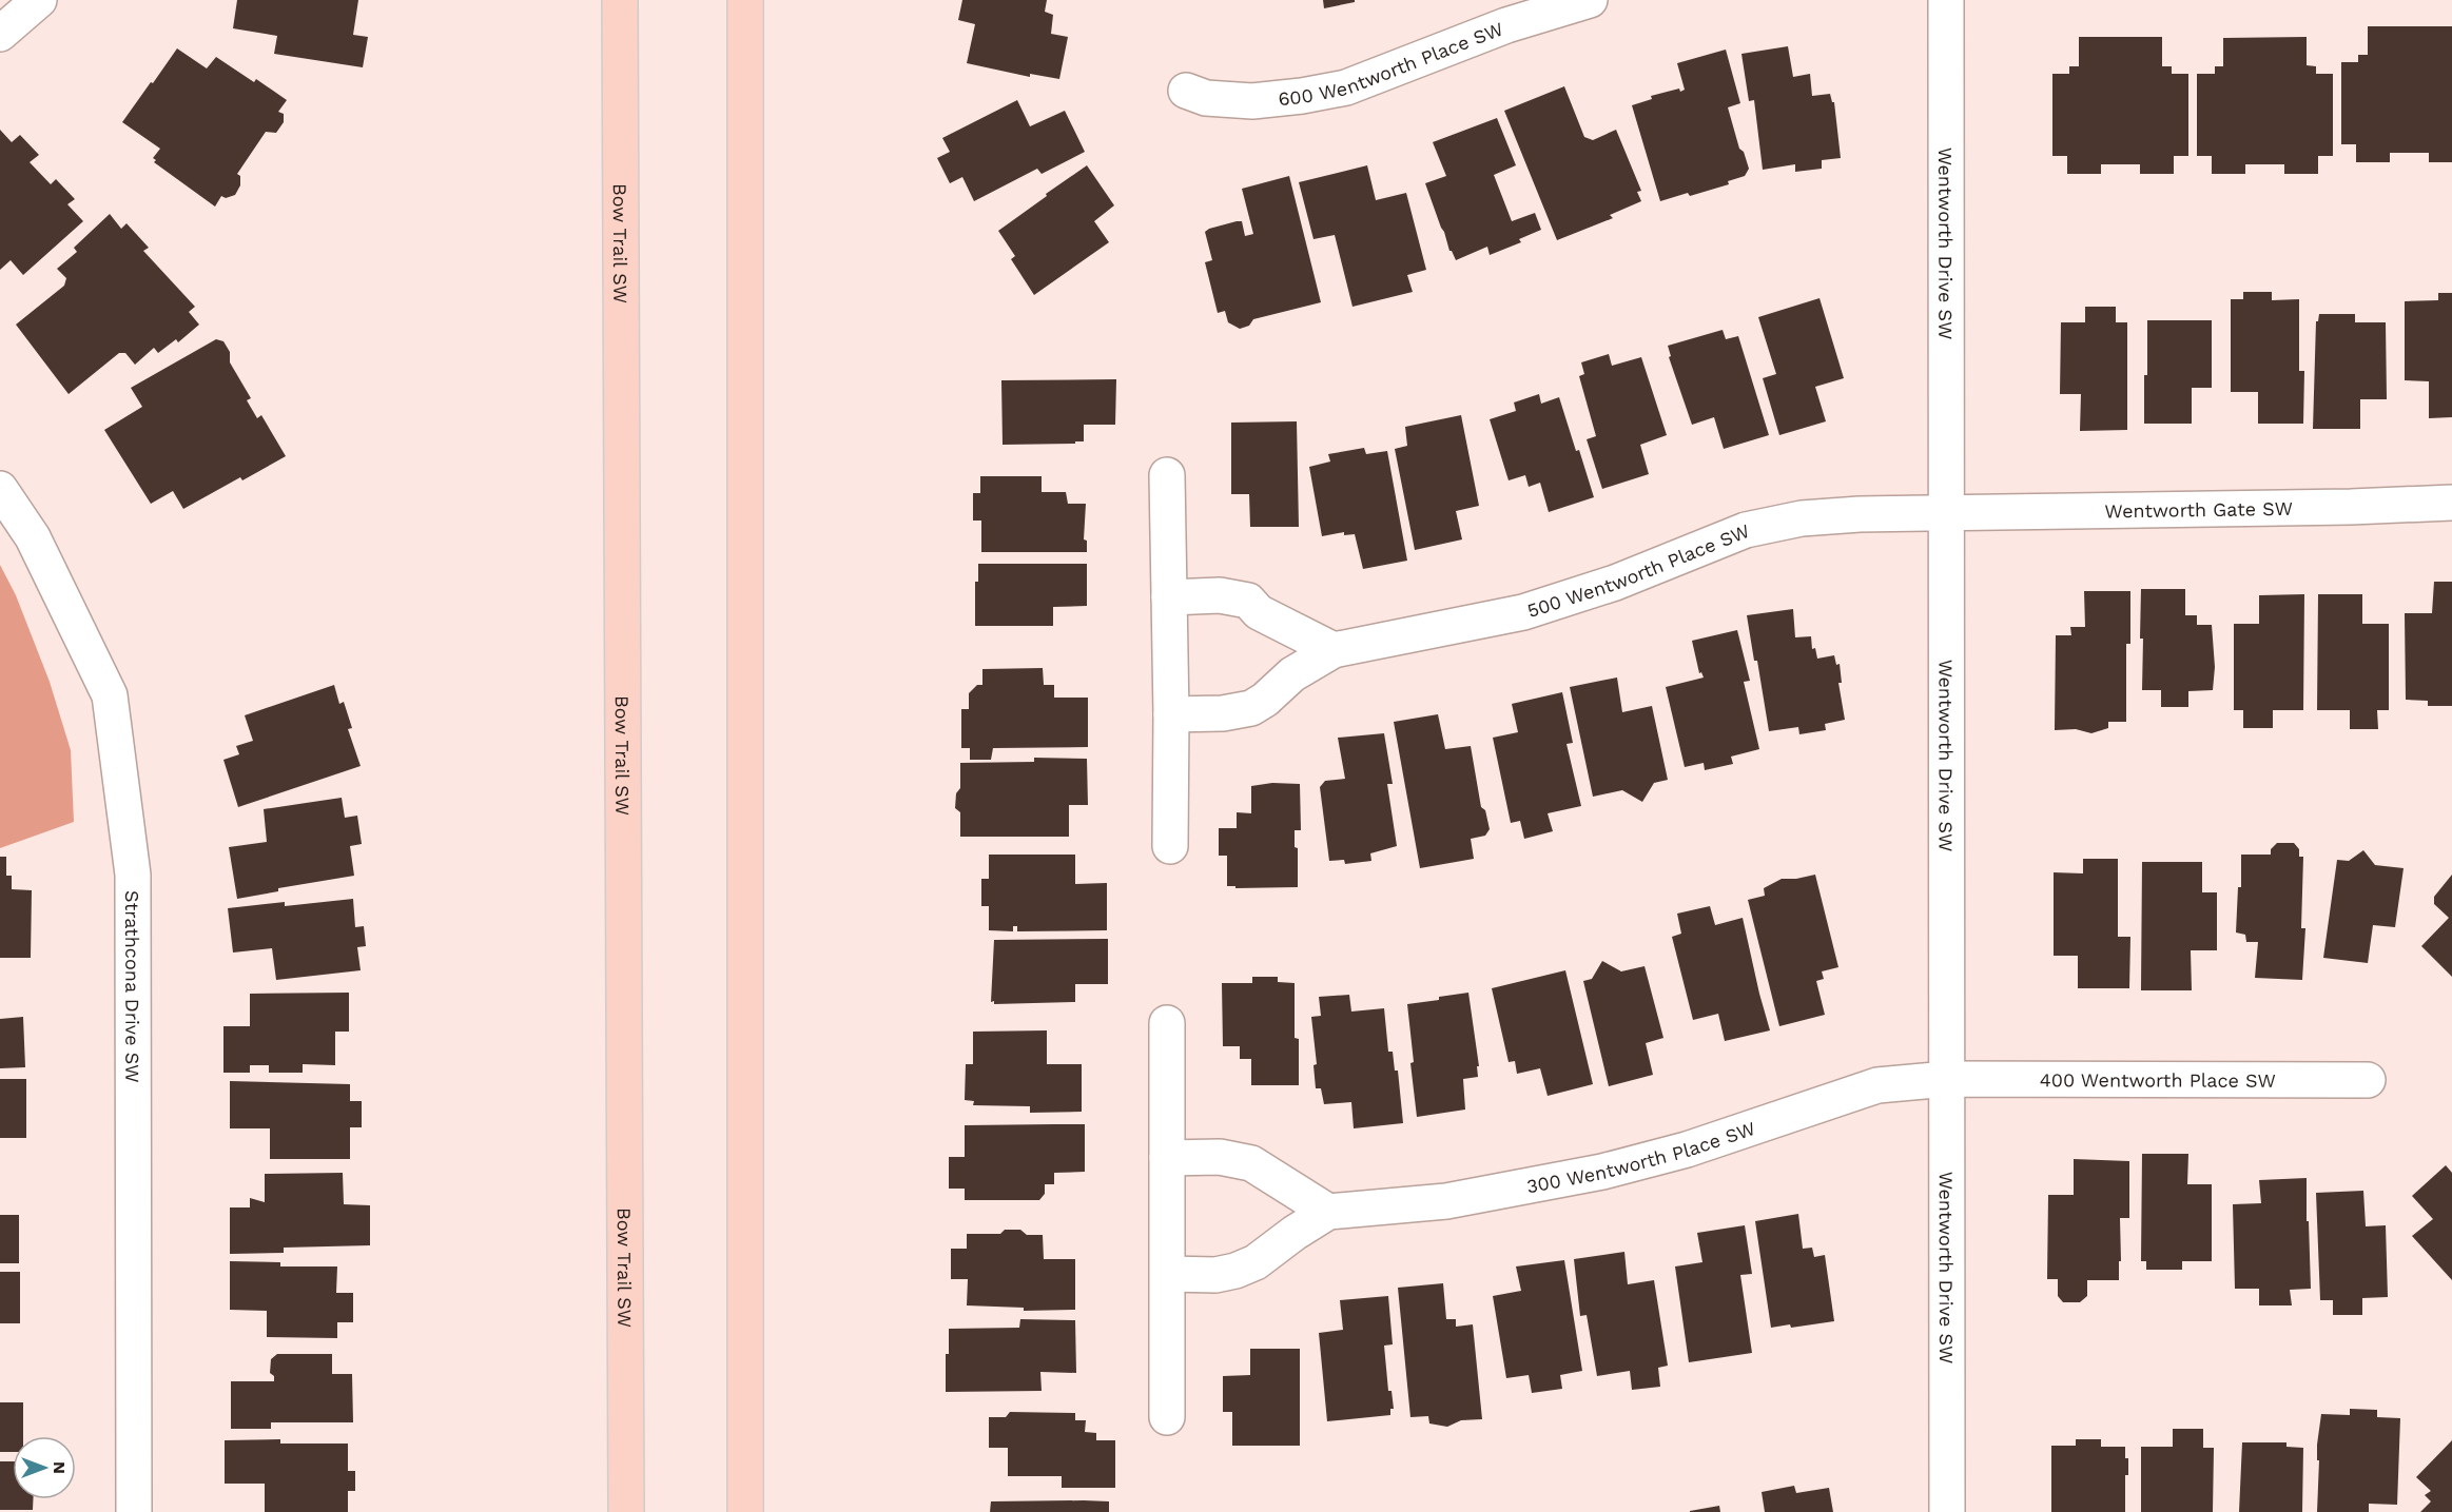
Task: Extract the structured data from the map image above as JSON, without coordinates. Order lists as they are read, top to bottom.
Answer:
{
  "streets": {
    "main road": ["Bow Trail SW"],
    "street": [
      "600 Wentworth Place SW",
      "Wentworth Drive SW",
      "Wentworth Gate SW",
      "500 Wentworth Place SW",
      "Strathcona Drive SW",
      "400 Wentworth Place SW",
      "300 Wentworth Place SW"
    ]
  },
  "crossings": [
    ["Wentworth Drive SW", "Wentworth Gate SW"],
    ["Wentworth Drive SW", "500 Wentworth Place SW"],
    ["Wentworth Drive SW", "400 Wentworth Place SW"],
    ["Wentworth Drive SW", "300 Wentworth Place SW"],
    ["Wentworth Gate SW", "500 Wentworth Place SW"],
    ["400 Wentworth Place SW", "300 Wentworth Place SW"]
  ],
  "north": "right"
}
